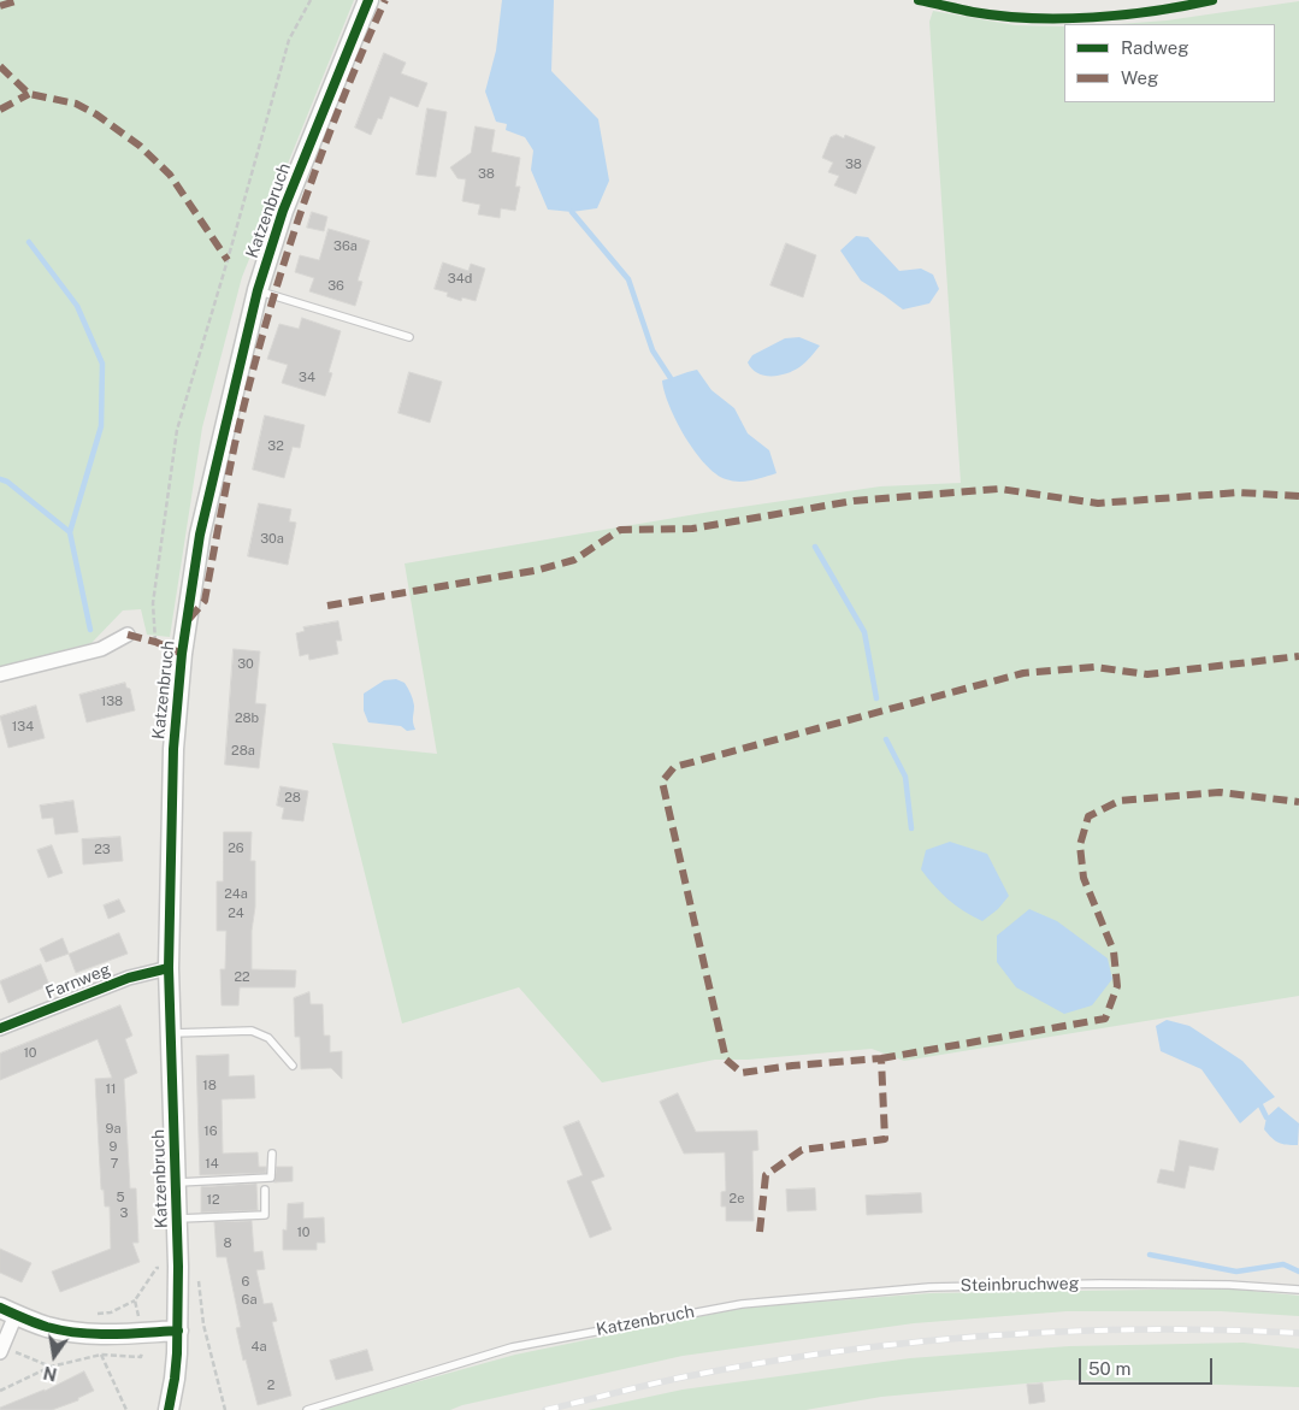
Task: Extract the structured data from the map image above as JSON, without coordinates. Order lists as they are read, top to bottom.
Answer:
{
  "streets": {
    "street": ["Katzenbruch", "Farnweg"],
    "lane": ["Steinbruchweg"]
  },
  "crossings": [
    ["Katzenbruch", "Farnweg"],
    ["Katzenbruch", "Steinbruchweg"]
  ],
  "house_numbers": [
    "38",
    "38",
    "36a",
    "34d",
    "36",
    "34",
    "32",
    "30a",
    "30",
    "138",
    "28b",
    "134",
    "28a",
    "28",
    "26",
    "23",
    "24a",
    "24",
    "22",
    "10",
    "18",
    "11",
    "9a",
    "16",
    "9",
    "7",
    "14",
    "5",
    "2e",
    "12",
    "3",
    "10",
    "8",
    "6",
    "6a",
    "4a",
    "2"
  ],
  "legend": ["Radweg", "Weg"],
  "scale_bar": "50 m",
  "north": "bottom"
}
